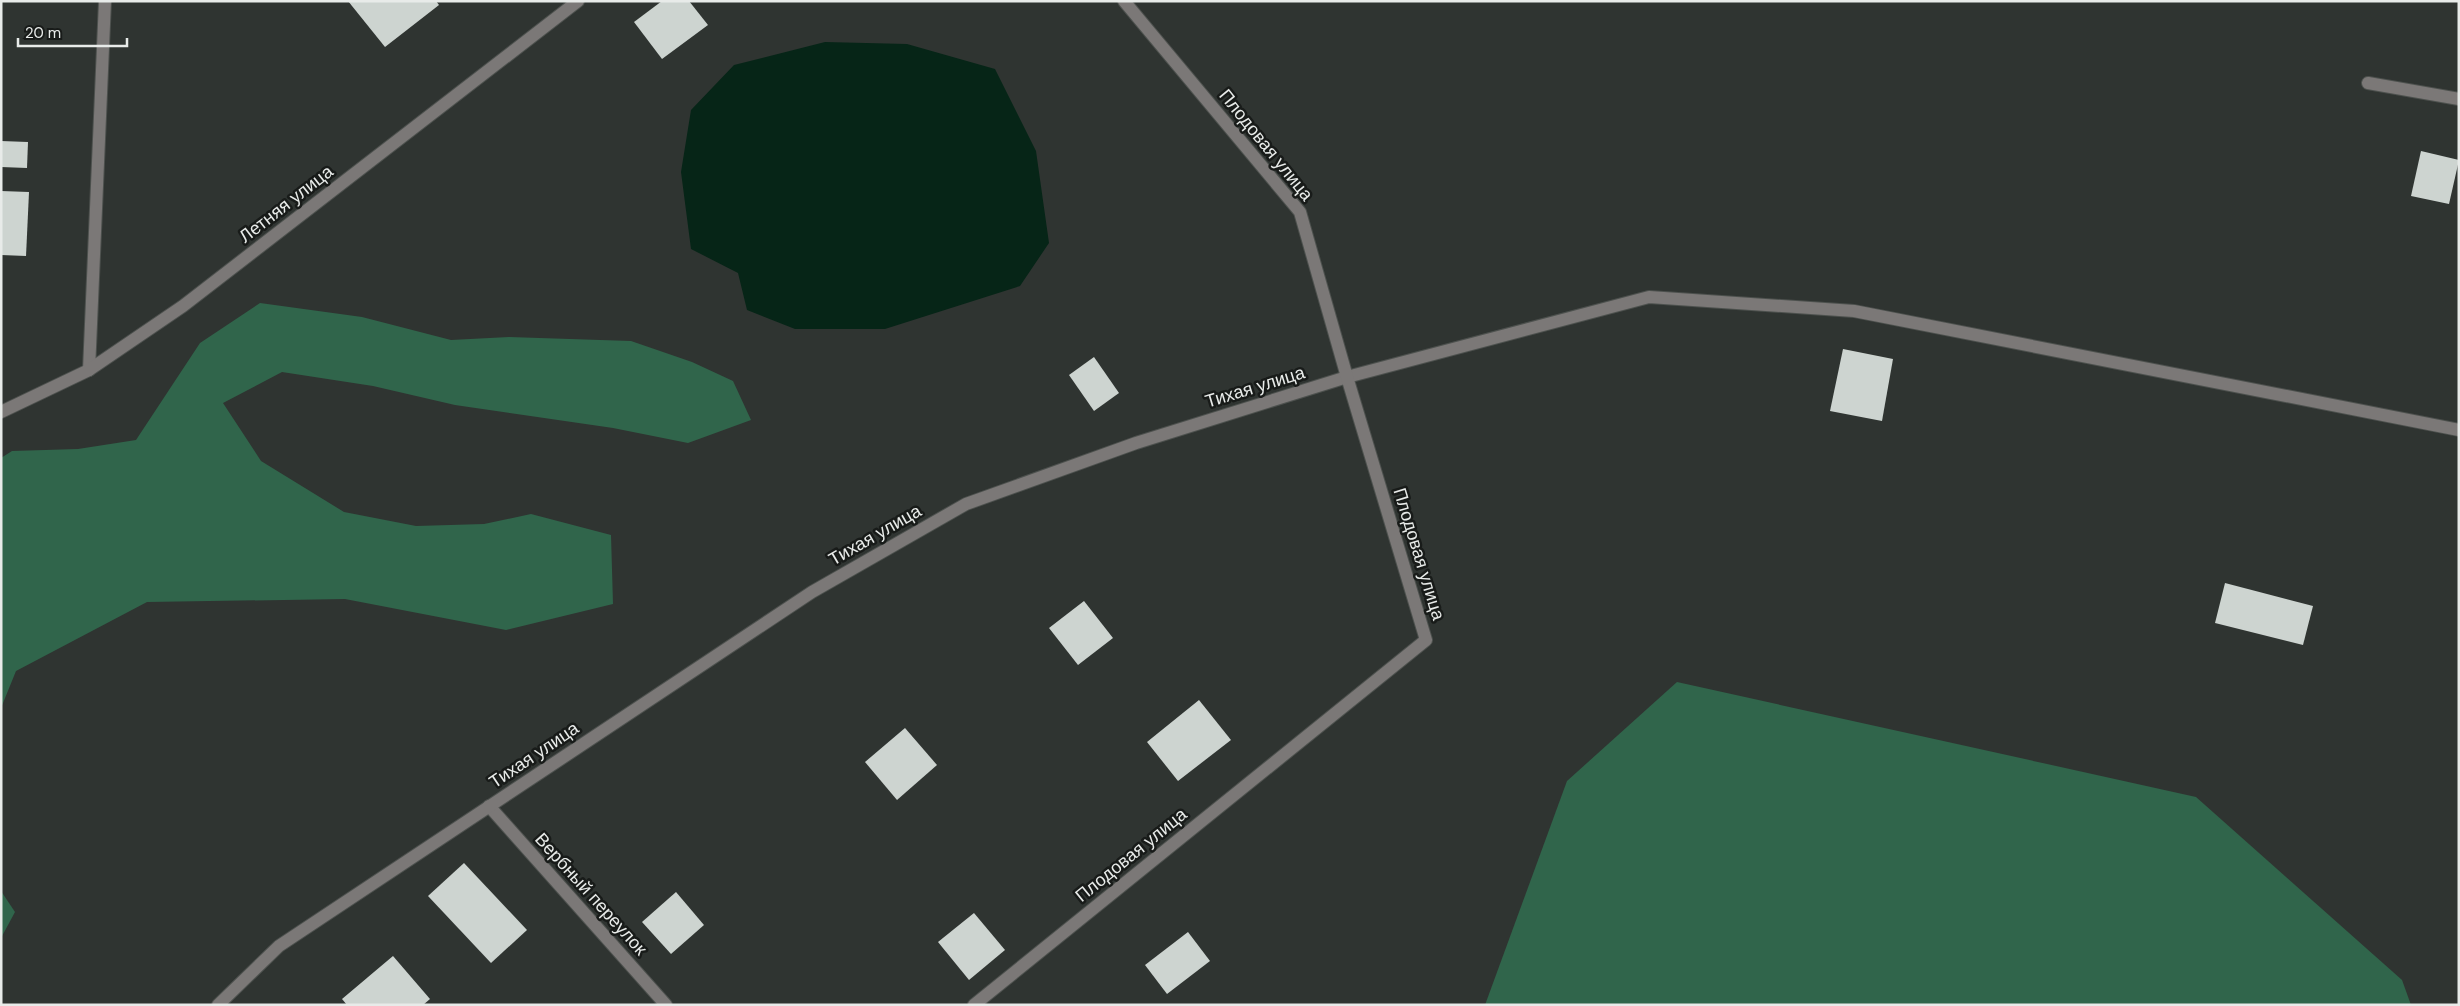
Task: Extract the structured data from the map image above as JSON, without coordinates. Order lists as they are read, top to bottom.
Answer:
{
  "streets": {
    "street": [
      "Плодовая улица",
      "Летняя улица",
      "Тихая улица",
      "Вербный переулок"
    ]
  },
  "crossings": [
    ["Плодовая улица", "Тихая улица"],
    ["Тихая улица", "Вербный переулок"]
  ],
  "scale_bar": "20 m"
}
